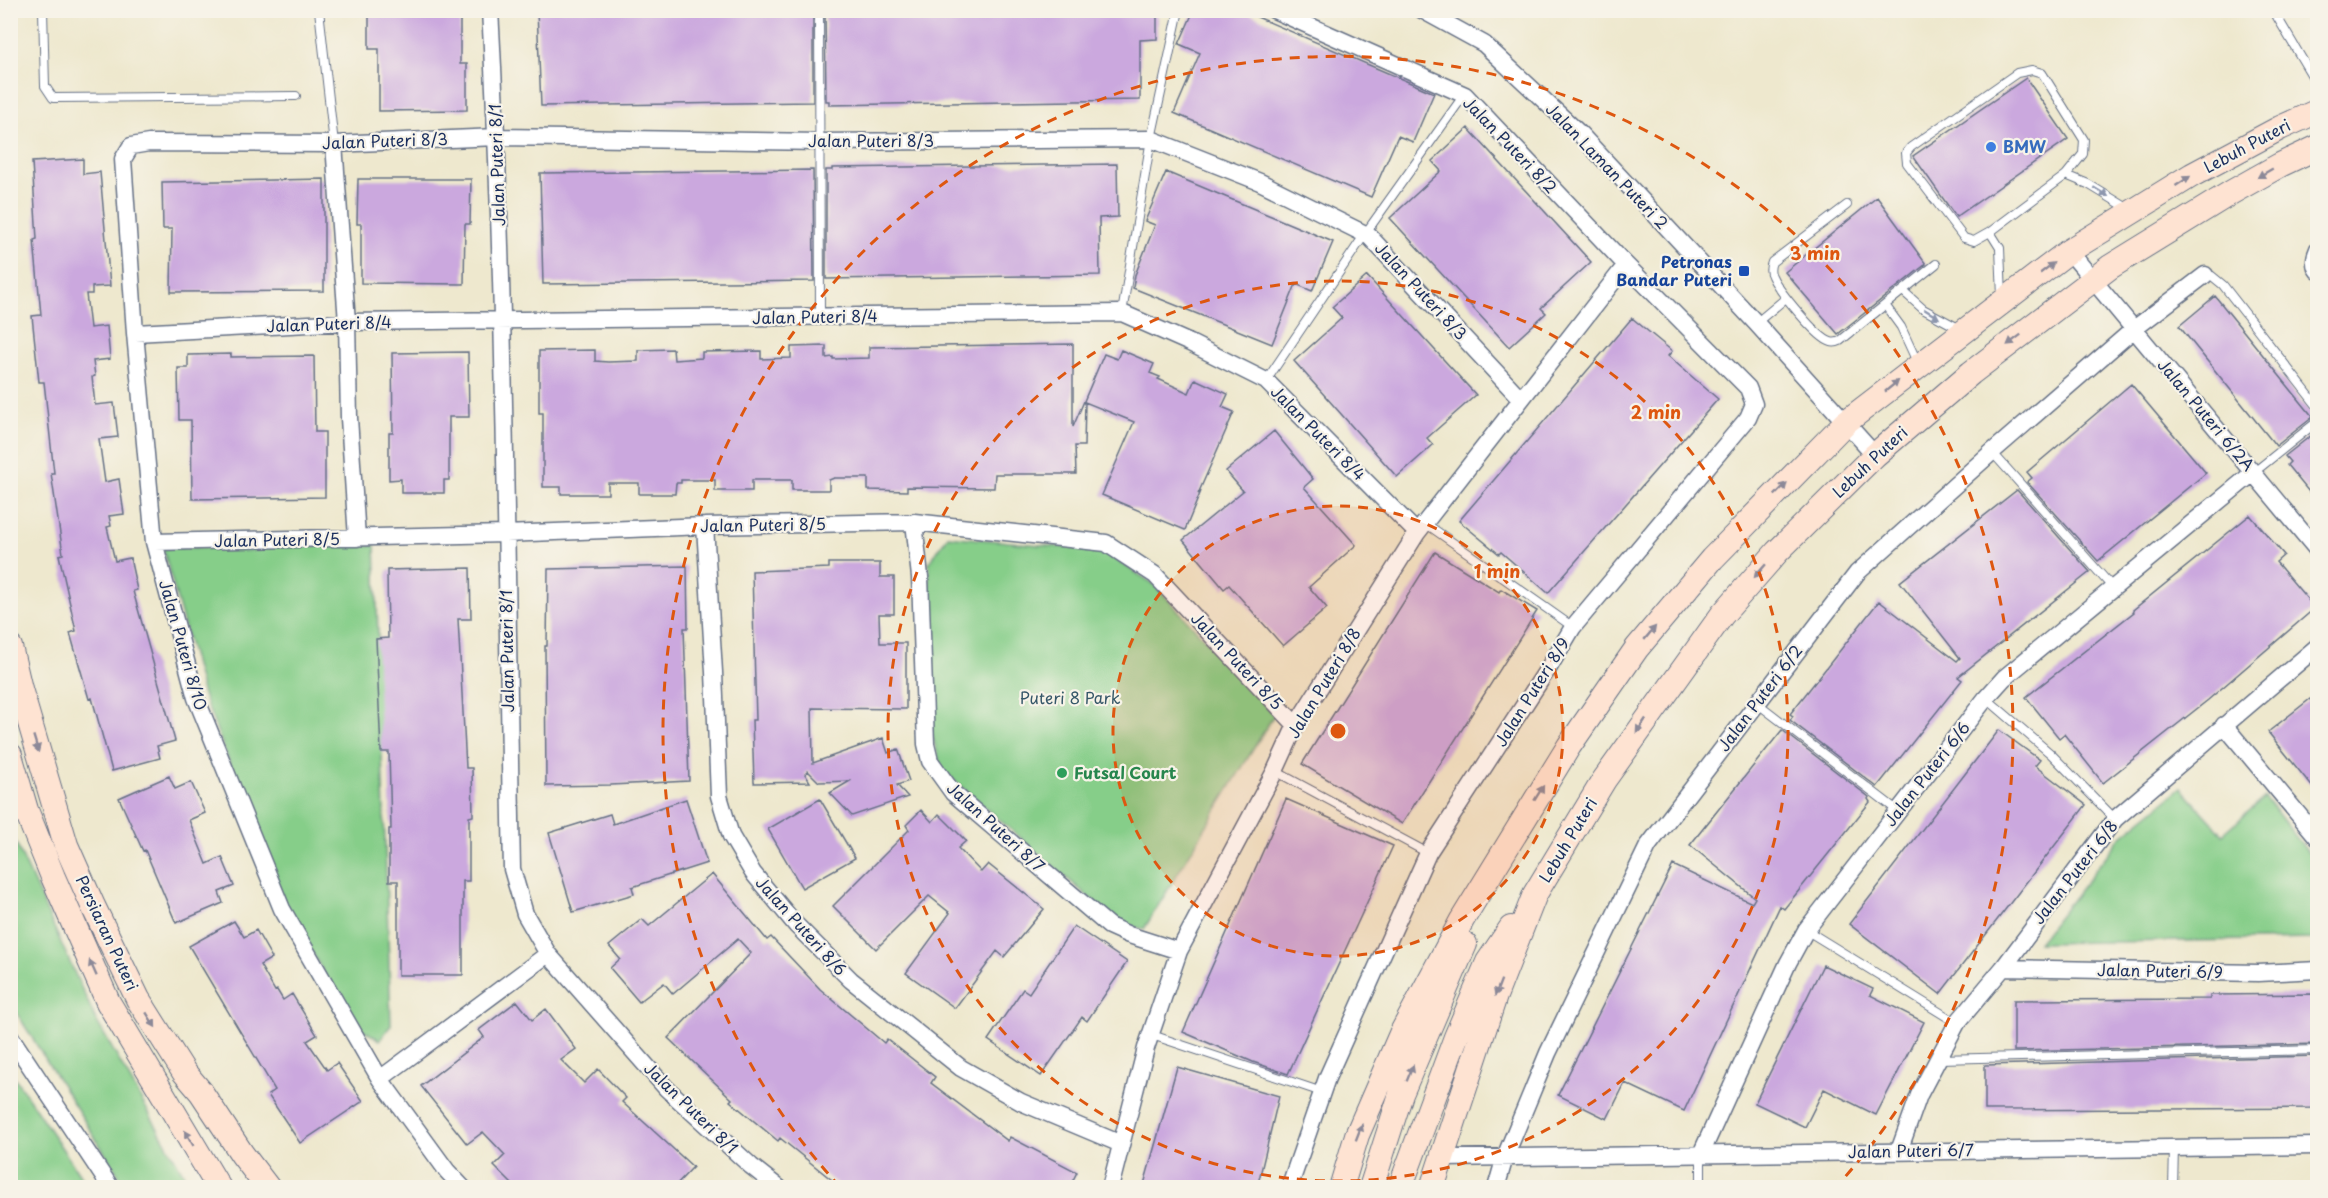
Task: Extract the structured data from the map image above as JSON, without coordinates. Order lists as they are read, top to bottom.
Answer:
{
  "streets": {
    "main road": ["Lebuh Puteri", "Persiaran Puteri"],
    "street": [
      "Jalan Puteri 8/3",
      "Jalan Puteri 8/2",
      "Jalan Puteri 8/1",
      "Jalan Laman Puteri 2",
      "Jalan Puteri 8/4",
      "Jalan Puteri 6/2A",
      "Jalan Puteri 8/5",
      "Jalan Puteri 8/10",
      "Jalan Puteri 8/8",
      "Jalan Puteri 8/9",
      "Jalan Puteri 6/2",
      "Jalan Puteri 6/6",
      "Jalan Puteri 8/7",
      "Jalan Puteri 6/8",
      "Jalan Puteri 8/6",
      "Jalan Puteri 6/9",
      "Jalan Puteri 6/7"
    ]
  },
  "crossings": [
    ["Jalan Puteri 8/3", "Jalan Puteri 8/1"],
    ["Jalan Puteri 8/3", "Jalan Puteri 8/10"],
    ["Jalan Puteri 8/3", "Jalan Puteri 8/8"],
    ["Jalan Puteri 8/2", "Jalan Puteri 8/8"],
    ["Jalan Puteri 8/2", "Jalan Puteri 8/9"],
    ["Lebuh Puteri", "Jalan Laman Puteri 2"],
    ["Lebuh Puteri", "Jalan Puteri 6/2A"],
    ["Lebuh Puteri", "Jalan Puteri 6/7"],
    ["Jalan Puteri 8/1", "Jalan Puteri 8/4"],
    ["Jalan Puteri 8/1", "Jalan Puteri 8/5"],
    ["Jalan Puteri 8/4", "Jalan Puteri 8/10"],
    ["Jalan Puteri 8/4", "Jalan Puteri 8/8"],
    ["Jalan Puteri 6/2A", "Jalan Puteri 6/2"],
    ["Jalan Puteri 6/2A", "Jalan Puteri 6/6"],
    ["Jalan Puteri 8/5", "Jalan Puteri 8/10"],
    ["Jalan Puteri 8/5", "Jalan Puteri 8/8"],
    ["Jalan Puteri 8/5", "Jalan Puteri 8/7"],
    ["Jalan Puteri 8/5", "Jalan Puteri 8/6"],
    ["Jalan Puteri 8/8", "Jalan Puteri 8/9"],
    ["Jalan Puteri 8/8", "Jalan Puteri 8/7"],
    ["Jalan Puteri 8/8", "Jalan Puteri 8/6"],
    ["Jalan Puteri 6/2", "Jalan Puteri 6/7"],
    ["Jalan Puteri 6/6", "Jalan Puteri 6/7"],
    ["Jalan Puteri 6/8", "Jalan Puteri 6/9"],
    ["Jalan Puteri 6/8", "Jalan Puteri 6/7"]
  ],
  "parks": ["Puteri 8 Park"],
  "places": {
    "other": ["BMW", "Futsal Court"],
    "transit": ["Petronas Bandar Puteri"]
  },
  "rings": ["3 min", "2 min", "1 min"]
}
